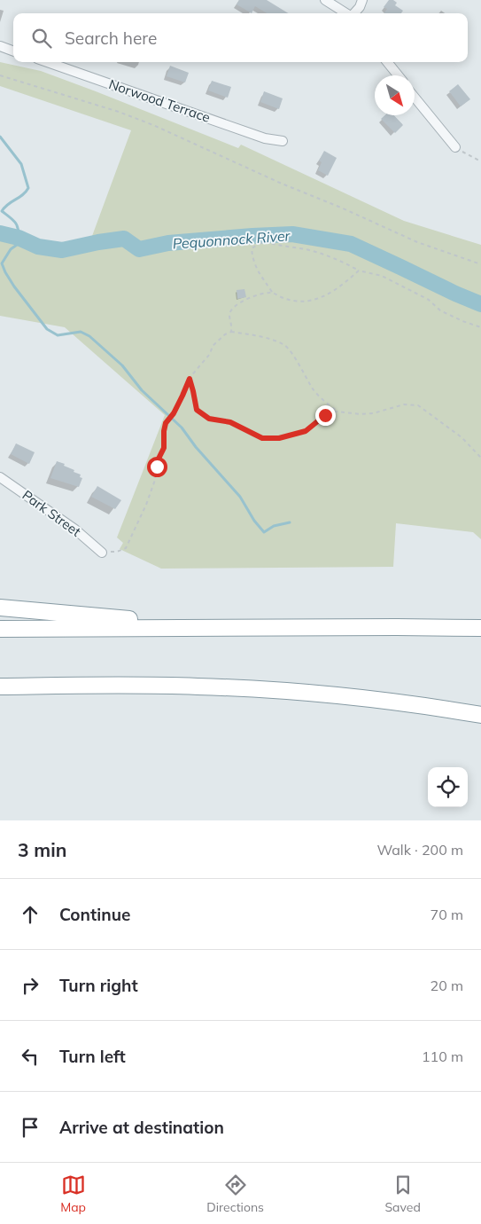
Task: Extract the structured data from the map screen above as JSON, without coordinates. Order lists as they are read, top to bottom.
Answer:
{
  "streets": {
    "street": ["Norwood Terrace", "Park Street"]
  },
  "water": ["Pequonnock River"],
  "north": "bottom right",
  "page": {
    "search": "Search here",
    "heading": ["3 min", "Walk · 200 m"],
    "list": [
      ["Continue", "70 m"],
      ["Turn right", "20 m"],
      ["Turn left", "110 m"],
      "Arrive at destination"
    ],
    "nav": ["Map", "Directions", "Saved"]
  }
}
